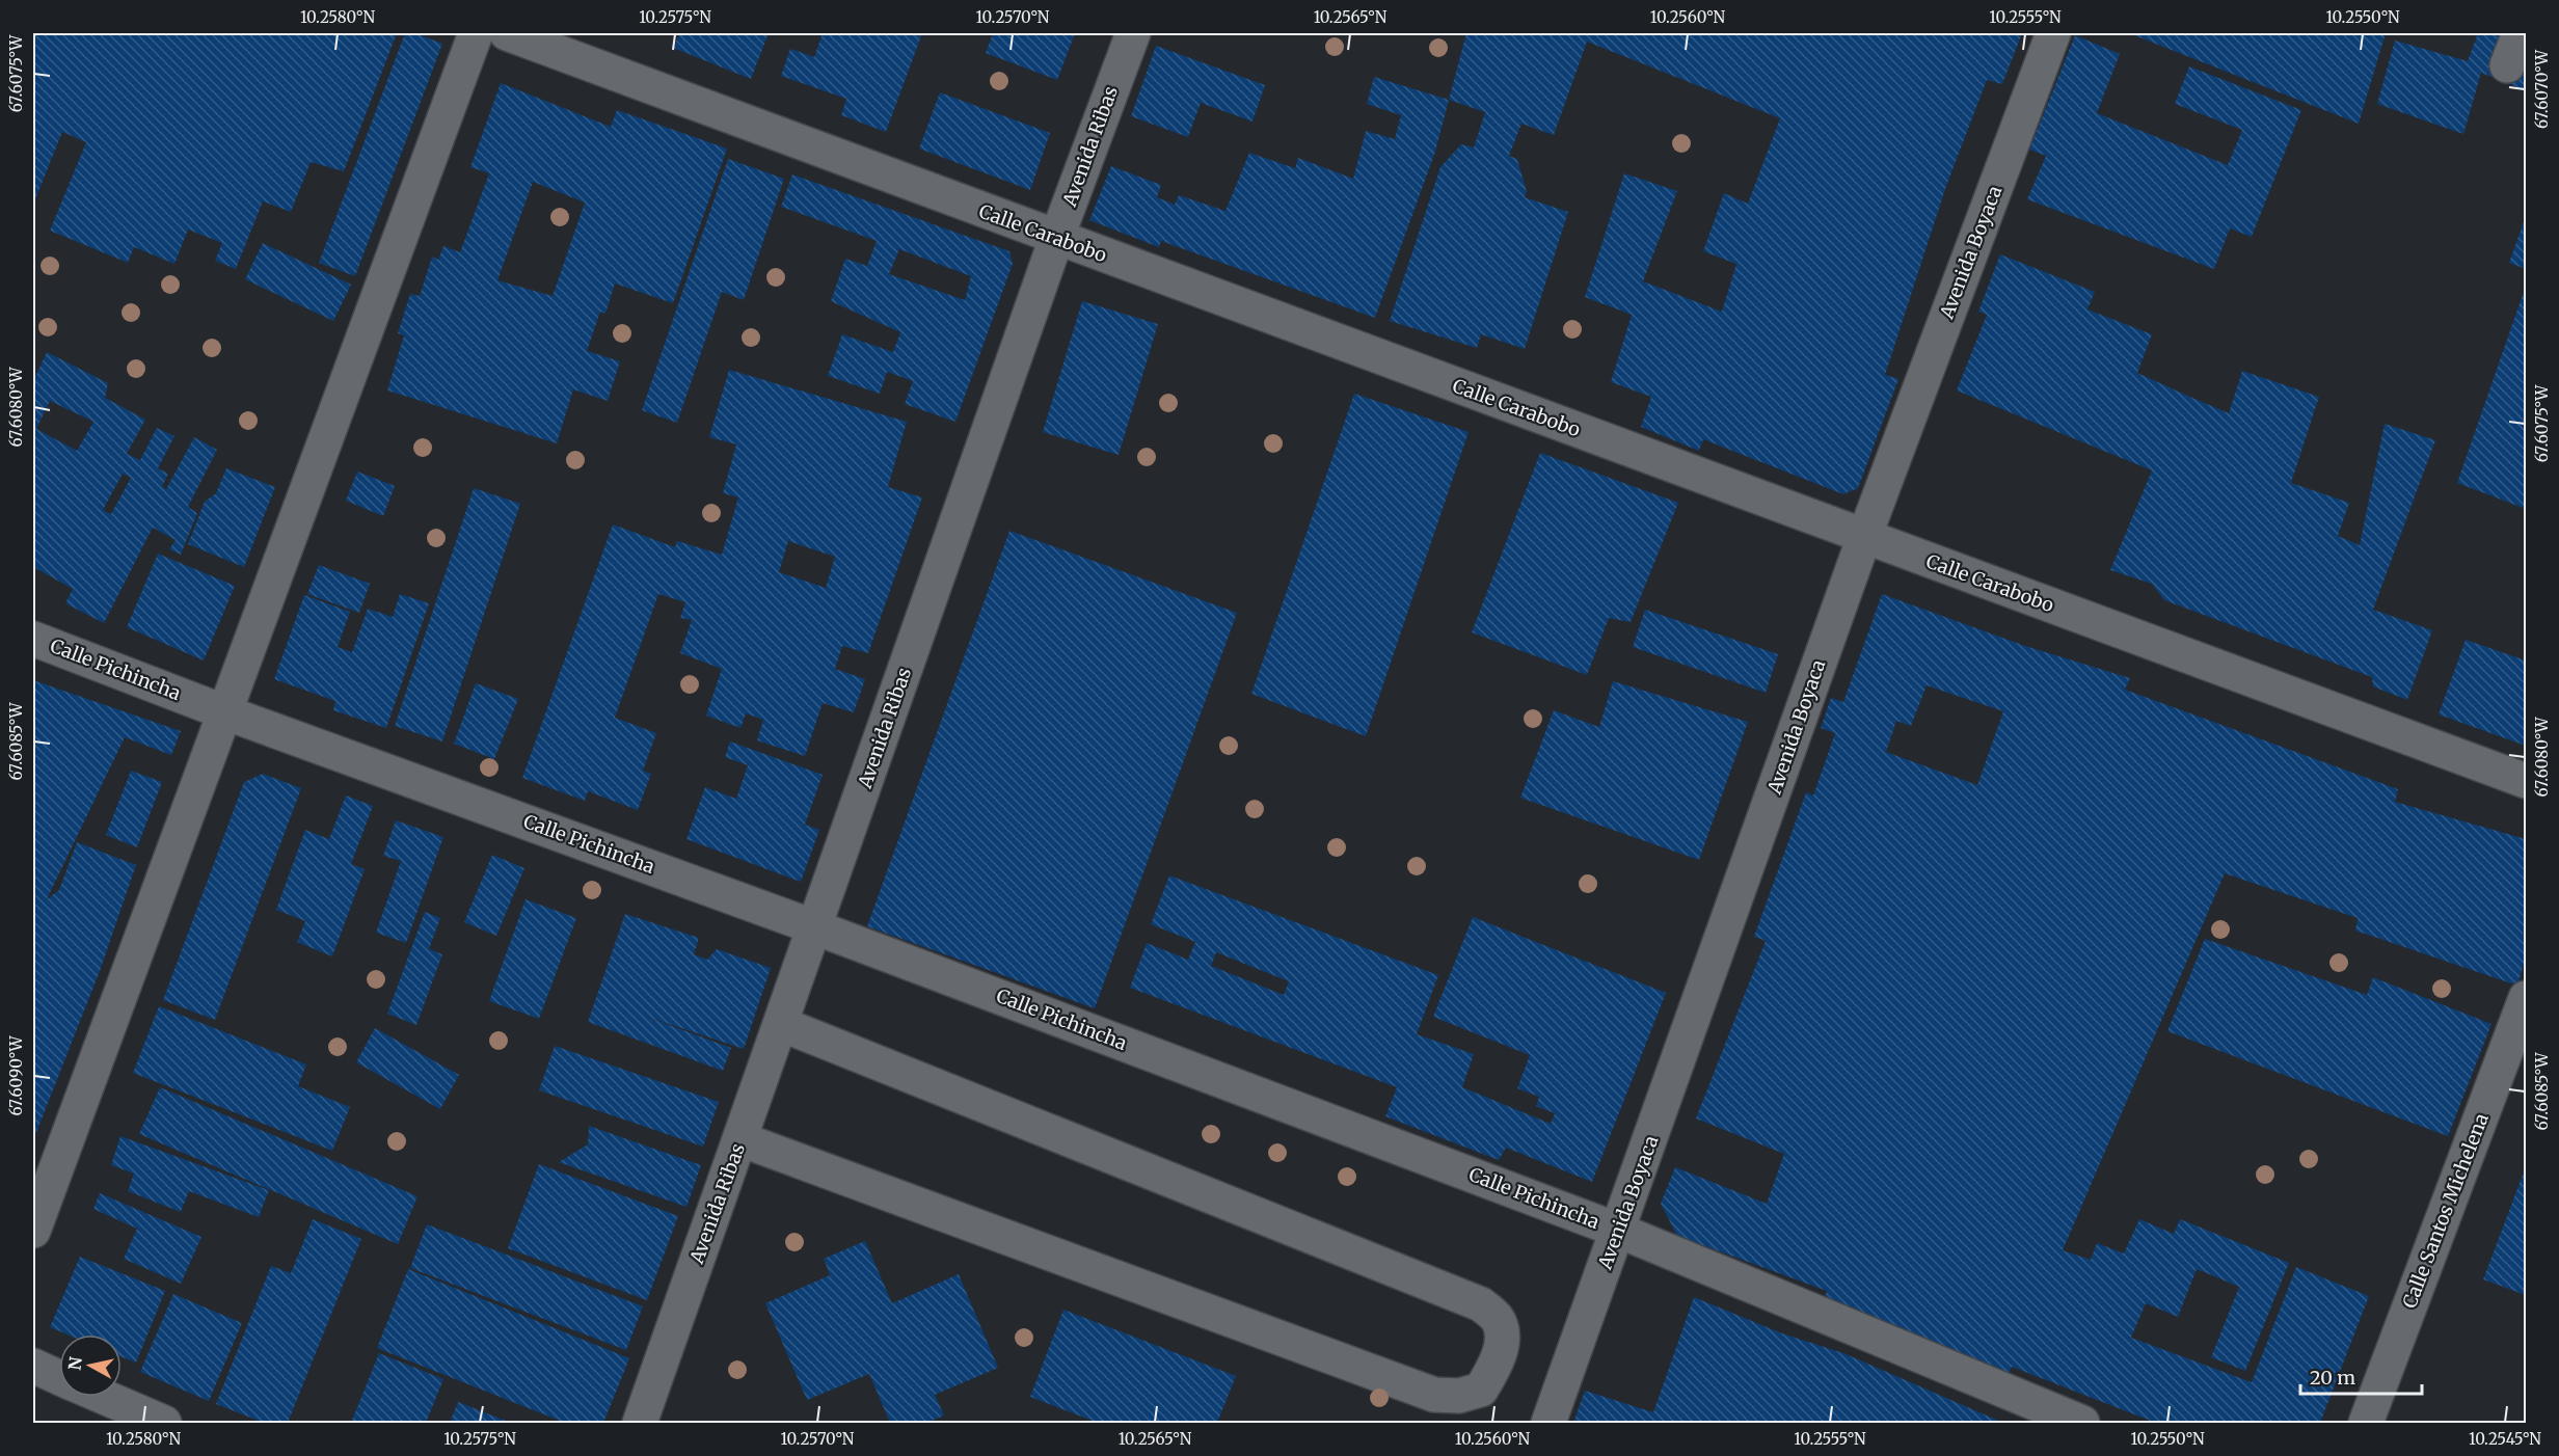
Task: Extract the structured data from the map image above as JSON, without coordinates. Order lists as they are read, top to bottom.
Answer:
{
  "streets": {
    "street": [
      "Avenida Ribas",
      "Calle Carabobo",
      "Avenida Boyaca",
      "Calle Pichincha",
      "Calle Santos Michelena"
    ]
  },
  "crossings": [
    ["Avenida Ribas", "Calle Carabobo"],
    ["Avenida Ribas", "Calle Pichincha"],
    ["Calle Carabobo", "Avenida Boyaca"],
    ["Avenida Boyaca", "Calle Pichincha"]
  ],
  "scale_bar": "20 m",
  "north": "left",
  "coordinates": [
    "10.2580°N",
    "10.2575°N",
    "10.2570°N",
    "10.2565°N",
    "10.2560°N",
    "10.2555°N",
    "10.2550°N",
    "67.6075°W",
    "67.6070°W",
    "67.6080°W",
    "67.6085°W",
    "67.6090°W",
    "10.2545°N"
  ]
}
